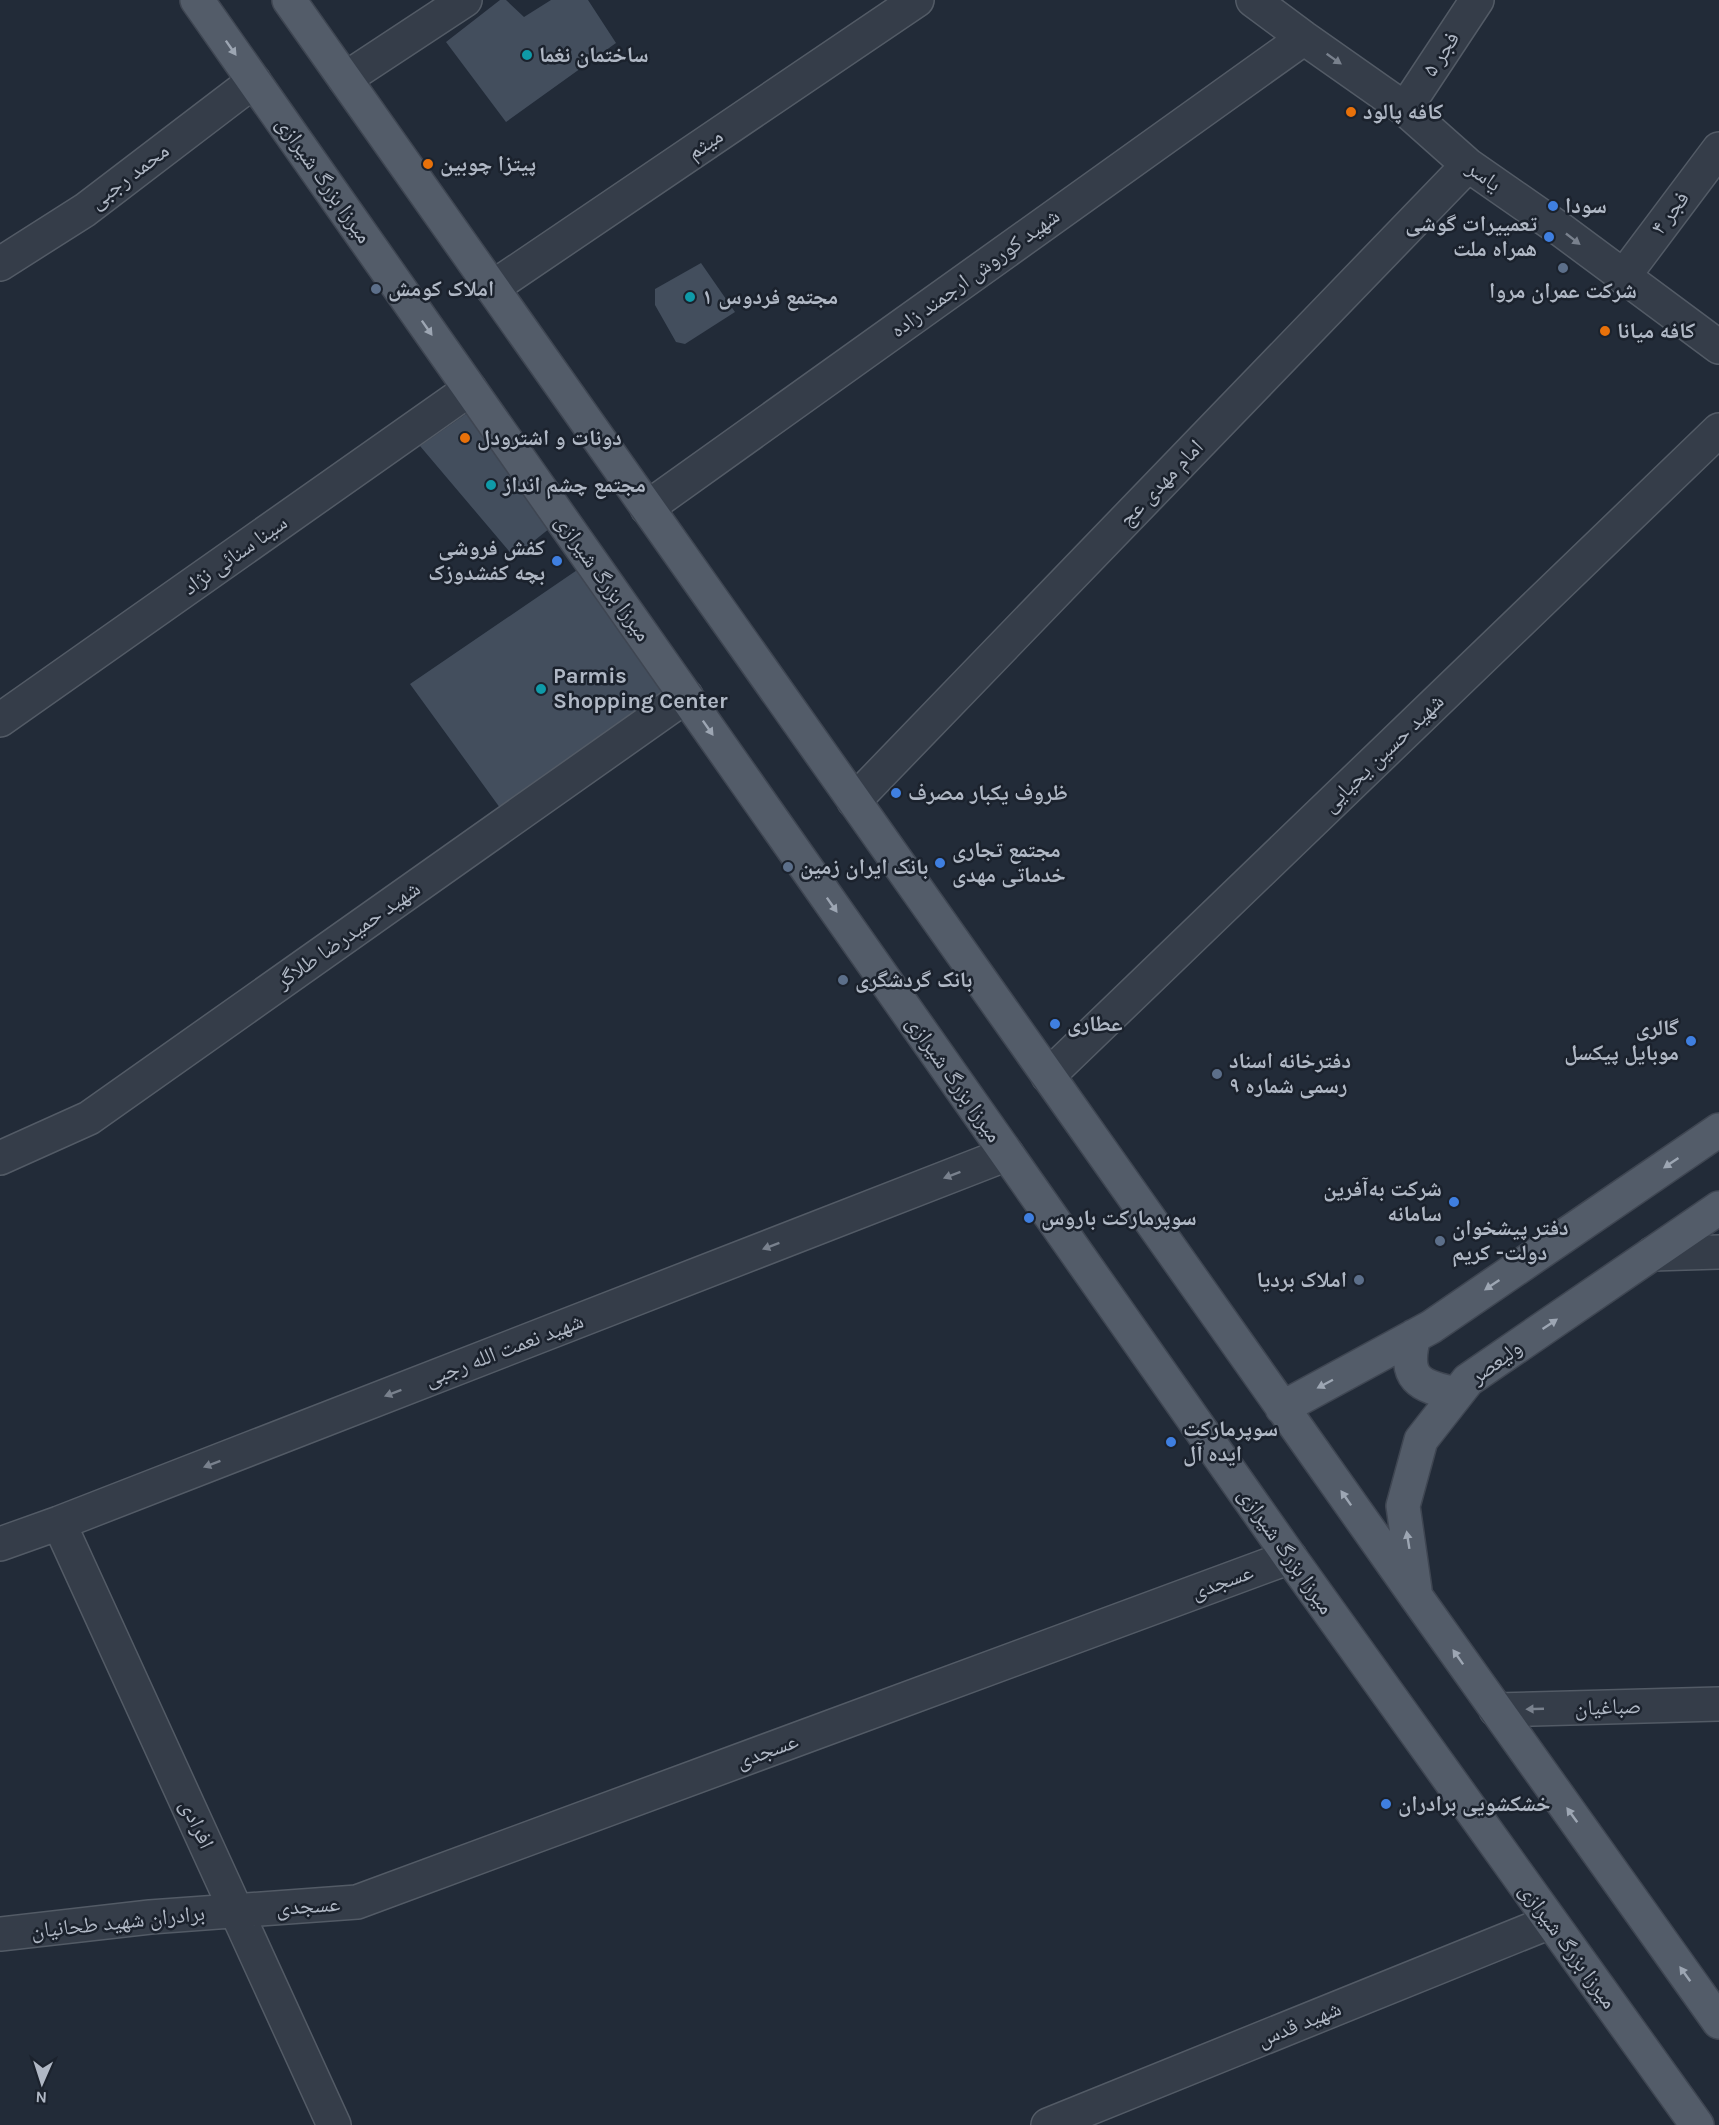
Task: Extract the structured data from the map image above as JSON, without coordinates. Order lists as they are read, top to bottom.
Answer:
{
  "streets": {
    "main road": ["میرزا بزرگ شیرازی", "ولیعصر"],
    "street": [
      "فجر ۵",
      "میثم",
      "محمد رجبی",
      "یاسر",
      "فجر ۴",
      "شهید کوروش ارجمند زاده",
      "امام مهدی عج",
      "سینا سنائی نژاد",
      "شهید حسین یحیایی",
      "شهید حمیدرضا طلاگر",
      "شهید نعمت الله رجبی",
      "عسجدی",
      "صباغیان",
      "افرادی",
      "برادران شهید طحانیان",
      "شهید قدس"
    ]
  },
  "crossings": [
    ["فجر ۵", "یاسر"],
    ["محمد رجبی", "میرزا بزرگ شیرازی"],
    ["یاسر", "فجر ۴"],
    ["یاسر", "شهید کوروش ارجمند زاده"],
    ["یاسر", "امام مهدی عج"],
    ["میرزا بزرگ شیرازی", "سینا سنائی نژاد"],
    ["میرزا بزرگ شیرازی", "شهید حمیدرضا طلاگر"],
    ["میرزا بزرگ شیرازی", "شهید نعمت الله رجبی"],
    ["میرزا بزرگ شیرازی", "عسجدی"],
    ["میرزا بزرگ شیرازی", "شهید قدس"],
    ["شهید نعمت الله رجبی", "افرادی"],
    ["عسجدی", "افرادی"],
    ["عسجدی", "برادران شهید طحانیان"],
    ["افرادی", "برادران شهید طحانیان"]
  ],
  "one_way": ["یاسر", "شهید نعمت الله رجبی", "صباغیان"],
  "places": [
    "ساختمان نغما",
    "کافه پالود",
    "پیتزا چوبین",
    "سودا",
    "تعمییرات گوشی همراه ملت",
    "شرکت عمران مروا",
    "املاک کومش",
    "مجتمع فردوس ۱",
    "کافه میانا",
    "دونات و اشترودل",
    "مجتمع چشم انداز",
    "کفش فروشی بچه کفشدوزک",
    "Parmis Shopping Center",
    "ظروف یکبار مصرف",
    "مجتمع تجاری خدماتی مهدی",
    "بانک ایران زمین",
    "بانک گردشگری",
    "عطاری",
    "گالری موبایل پیکسل",
    "دفترخانه اسناد رسمی شماره ۹",
    "شرکت به‌آفرین سامانه",
    "سوپرمارکت باروس",
    "دفتر پیشخوان دولت- کریم",
    "املاک بردیا",
    "سوپرمارکت ایده آل",
    "خشکشویی برادران"
  ],
  "north": "bottom"
}
